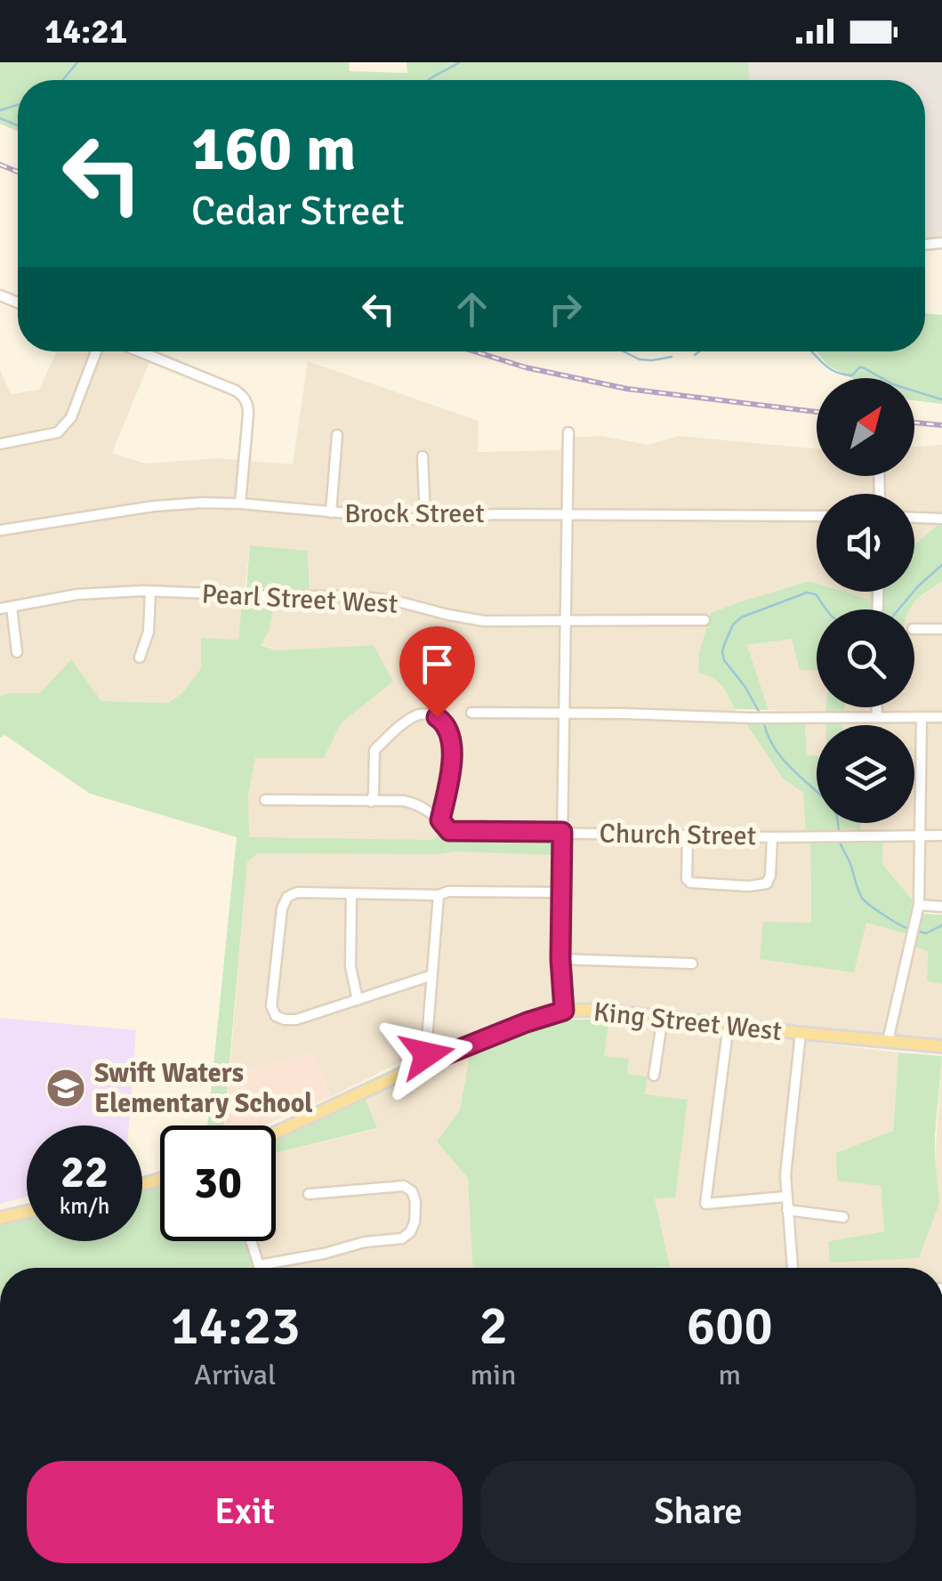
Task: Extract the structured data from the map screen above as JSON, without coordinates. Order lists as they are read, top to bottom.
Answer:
{
  "streets": {
    "main road": ["King Street West"],
    "street": ["Brock Street", "Pearl Street West", "Church Street"]
  },
  "places": {
    "school or university": ["Swift Waters Elementary School"]
  },
  "north": "top right",
  "page": {
    "status": "14:21",
    "turn": ["160 m", "Cedar Street"],
    "speed": "22 km/h",
    "limit": "30",
    "eta": [
      "14:23",
      "Arrival",
      "2",
      "min",
      "600",
      "m"
    ],
    "buttons": ["Exit", "Share"]
  }
}
